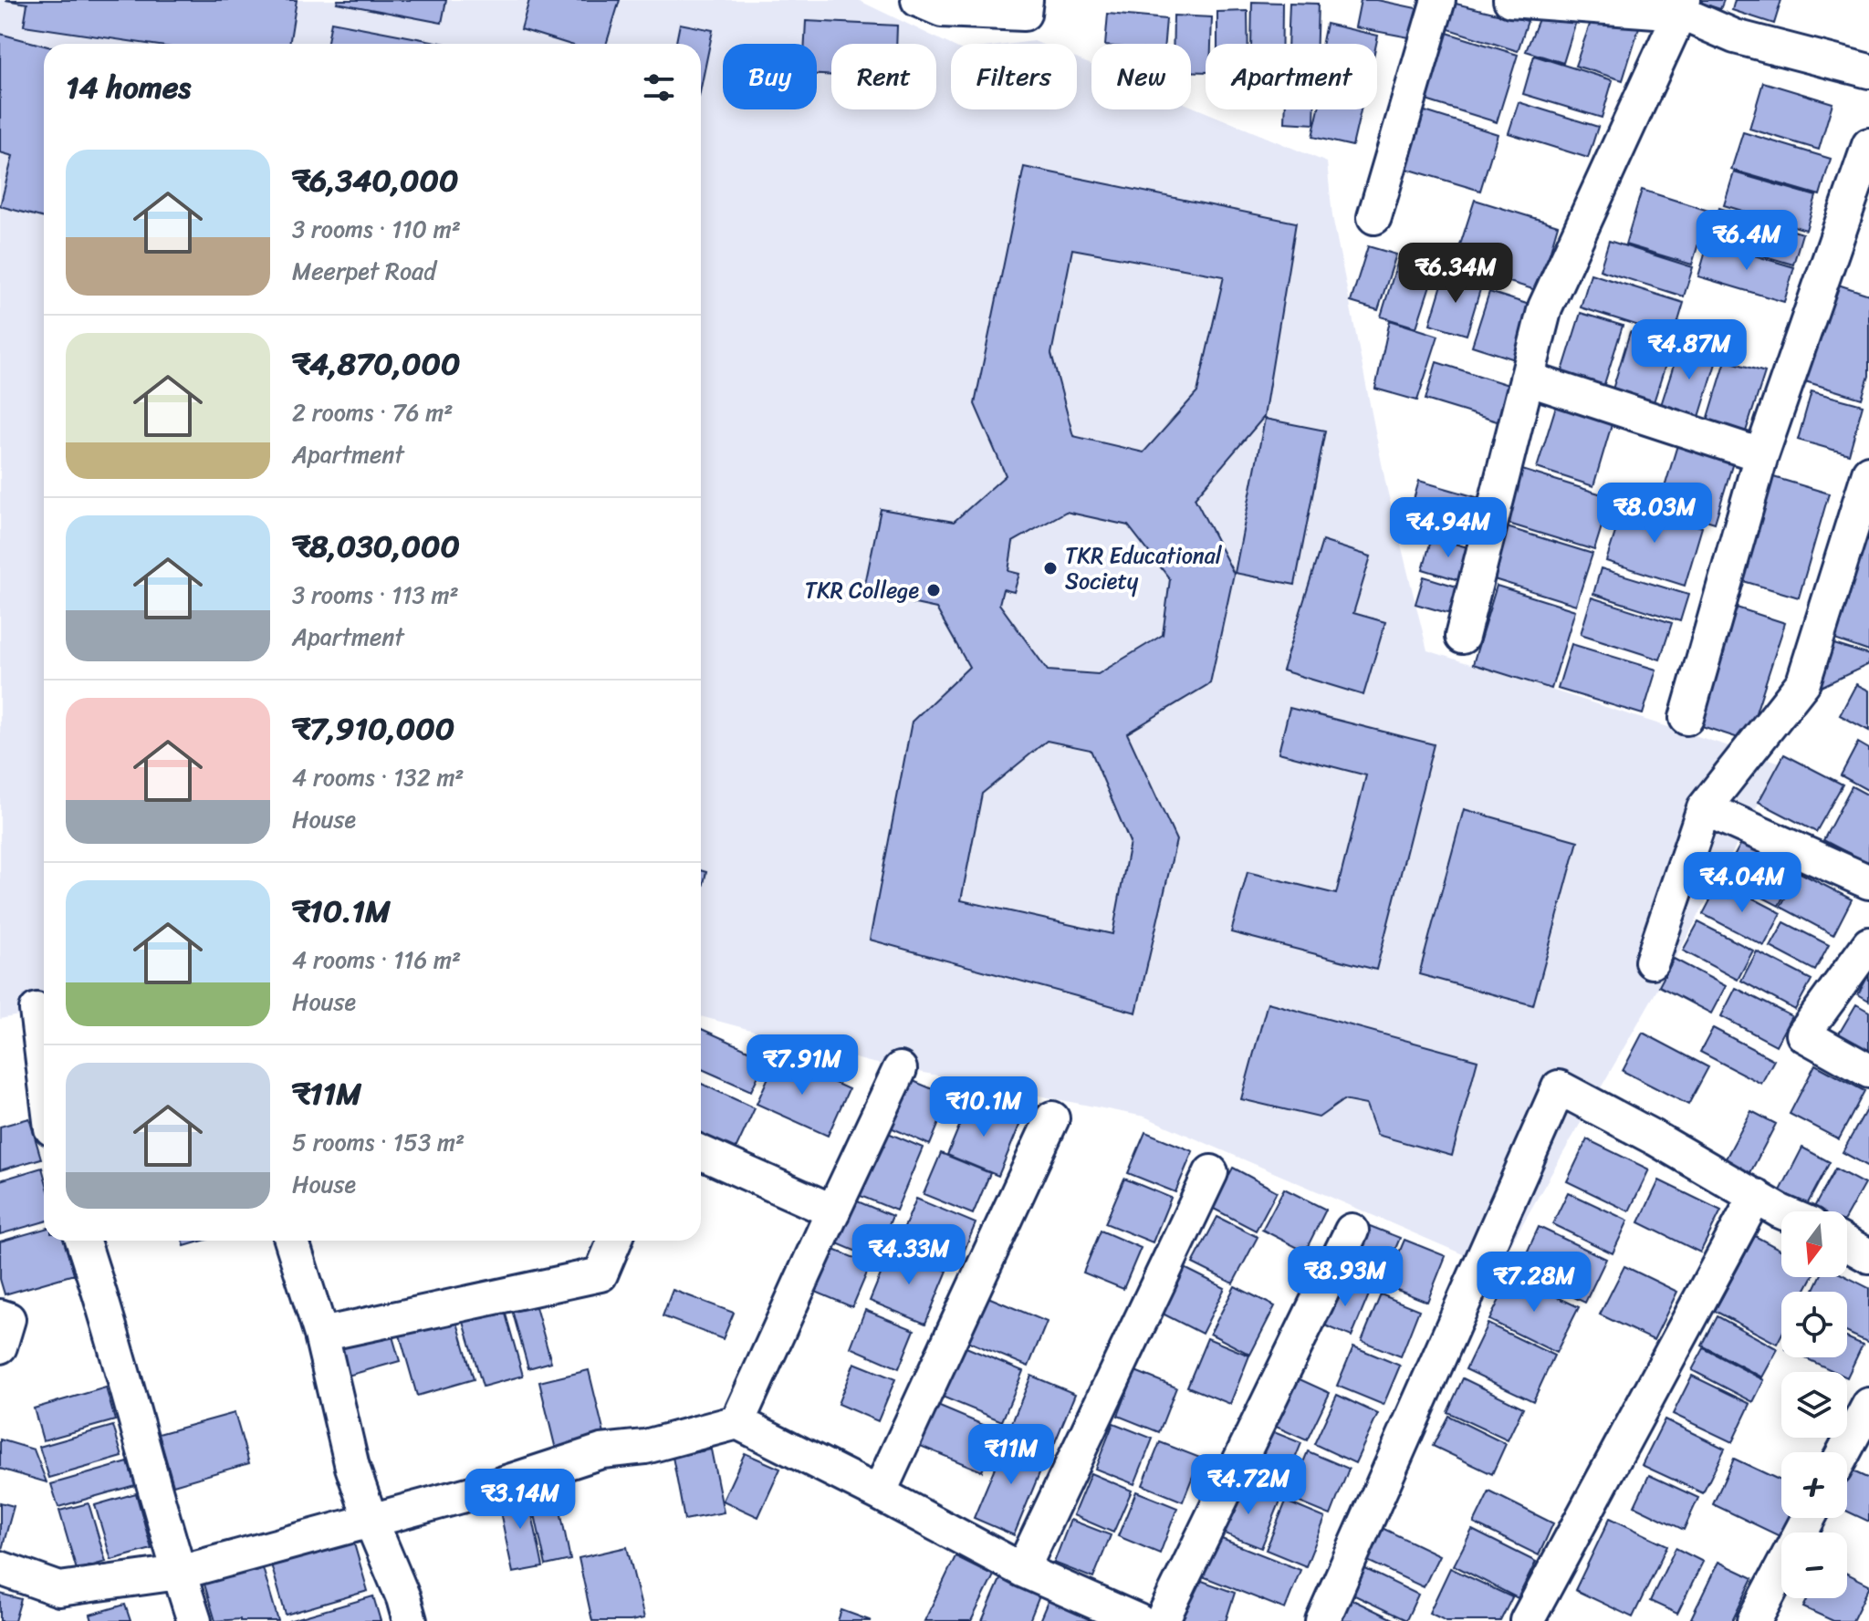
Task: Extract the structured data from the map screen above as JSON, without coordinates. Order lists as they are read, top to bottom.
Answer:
{
  "places": ["TKR Educational Society", "TKR College"],
  "north": "bottom",
  "page": {
    "chip": [
      "Buy",
      "Rent",
      "Filters",
      "New",
      "Apartment"
    ],
    "heading": "14 homes",
    "list": [
      {
        "name": "₹6,340,000",
        "note": "3 rooms · 110 m² · Meerpet Road"
      },
      {
        "name": "₹4,870,000",
        "note": "2 rooms · 76 m² · Apartment"
      },
      {
        "name": "₹8,030,000",
        "note": "3 rooms · 113 m² · Apartment"
      },
      {
        "name": "₹7,910,000",
        "note": "4 rooms · 132 m² · House"
      },
      {
        "name": "₹10.1M",
        "note": "4 rooms · 116 m² · House"
      },
      {
        "name": "₹11M",
        "note": "5 rooms · 153 m² · House"
      }
    ],
    "price": [
      "₹6.4M",
      "₹6.34M",
      "₹4.87M",
      "₹8.03M",
      "₹4.94M",
      "₹4.04M",
      "₹7.91M",
      "₹10.1M",
      "₹4.33M",
      "₹8.93M",
      "₹7.28M",
      "₹11M",
      "₹4.72M",
      "₹3.14M"
    ],
    "map_buttons": ["+", "−"]
  }
}
